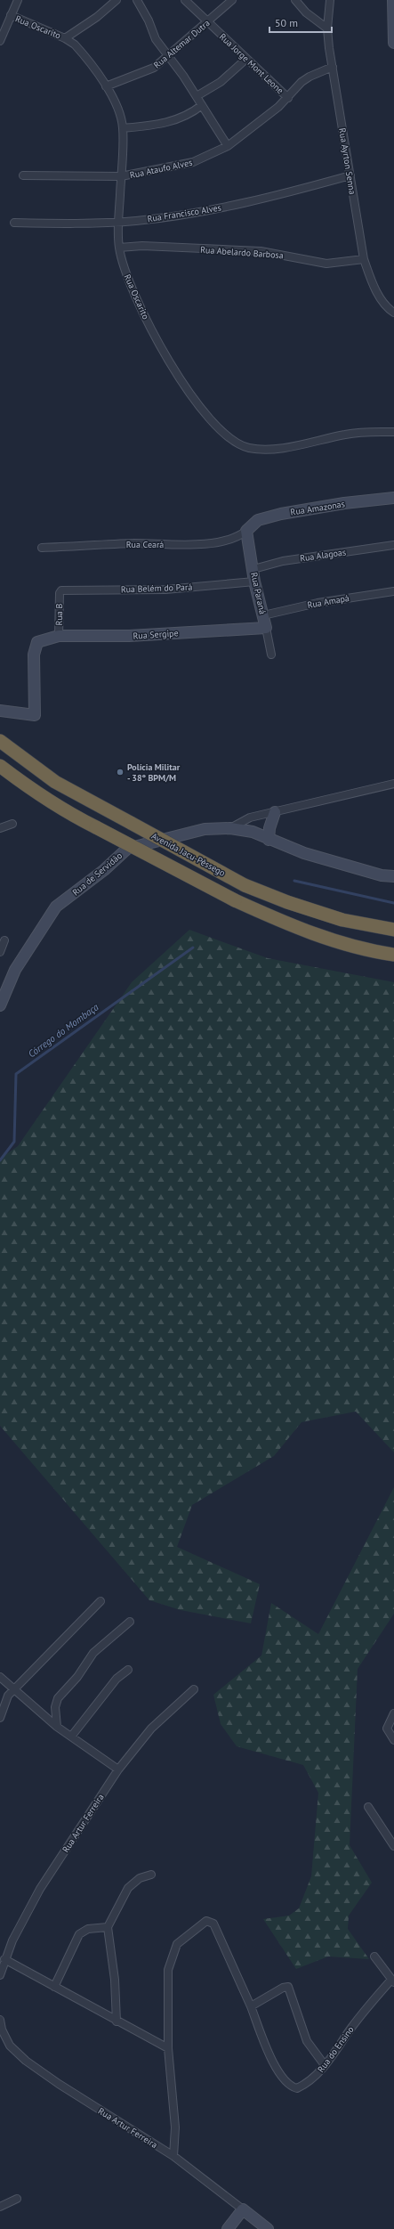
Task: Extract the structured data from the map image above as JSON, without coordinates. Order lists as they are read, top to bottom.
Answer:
{
  "streets": {
    "highway": ["Avenida Jacu-Pêssego"],
    "street": [
      "Rua Oscarito",
      "Rua Altemar Dutra",
      "Rua Jorge Mont Leone",
      "Rua Ayrton Senna",
      "Rua Ataufo Alves",
      "Rua Francisco Alves",
      "Rua Abelardo Barbosa",
      "Rua Amazonas",
      "Rua Ceará",
      "Rua Alagoas",
      "Rua Belém do Pará",
      "Rua Paraná",
      "Rua Amapá",
      "Rua B",
      "Rua Sergipe",
      "Rua de Servidão",
      "Rua Artur Ferreira",
      "Rua do Ensino"
    ]
  },
  "crossings": [
    ["Rua Oscarito", "Rua Altemar Dutra"],
    ["Rua Oscarito", "Rua Ataufo Alves"],
    ["Rua Oscarito", "Rua Francisco Alves"],
    ["Rua Oscarito", "Rua Abelardo Barbosa"],
    ["Rua Altemar Dutra", "Rua Jorge Mont Leone"],
    ["Rua Jorge Mont Leone", "Rua Ataufo Alves"],
    ["Rua Ayrton Senna", "Rua Ataufo Alves"],
    ["Rua Ayrton Senna", "Rua Francisco Alves"],
    ["Rua Ayrton Senna", "Rua Abelardo Barbosa"],
    ["Rua Amazonas", "Rua Ceará"],
    ["Rua Amazonas", "Rua Paraná"],
    ["Rua Ceará", "Rua Paraná"],
    ["Rua Alagoas", "Rua Paraná"],
    ["Rua Belém do Pará", "Rua Paraná"],
    ["Rua Belém do Pará", "Rua B"],
    ["Rua Paraná", "Rua Amapá"],
    ["Rua Paraná", "Rua Sergipe"],
    ["Rua B", "Rua Sergipe"]
  ],
  "water": ["Córrego do Mombaça"],
  "places": ["Polícia Militar - 38º BPM/M"],
  "scale_bar": "50 m"
}
